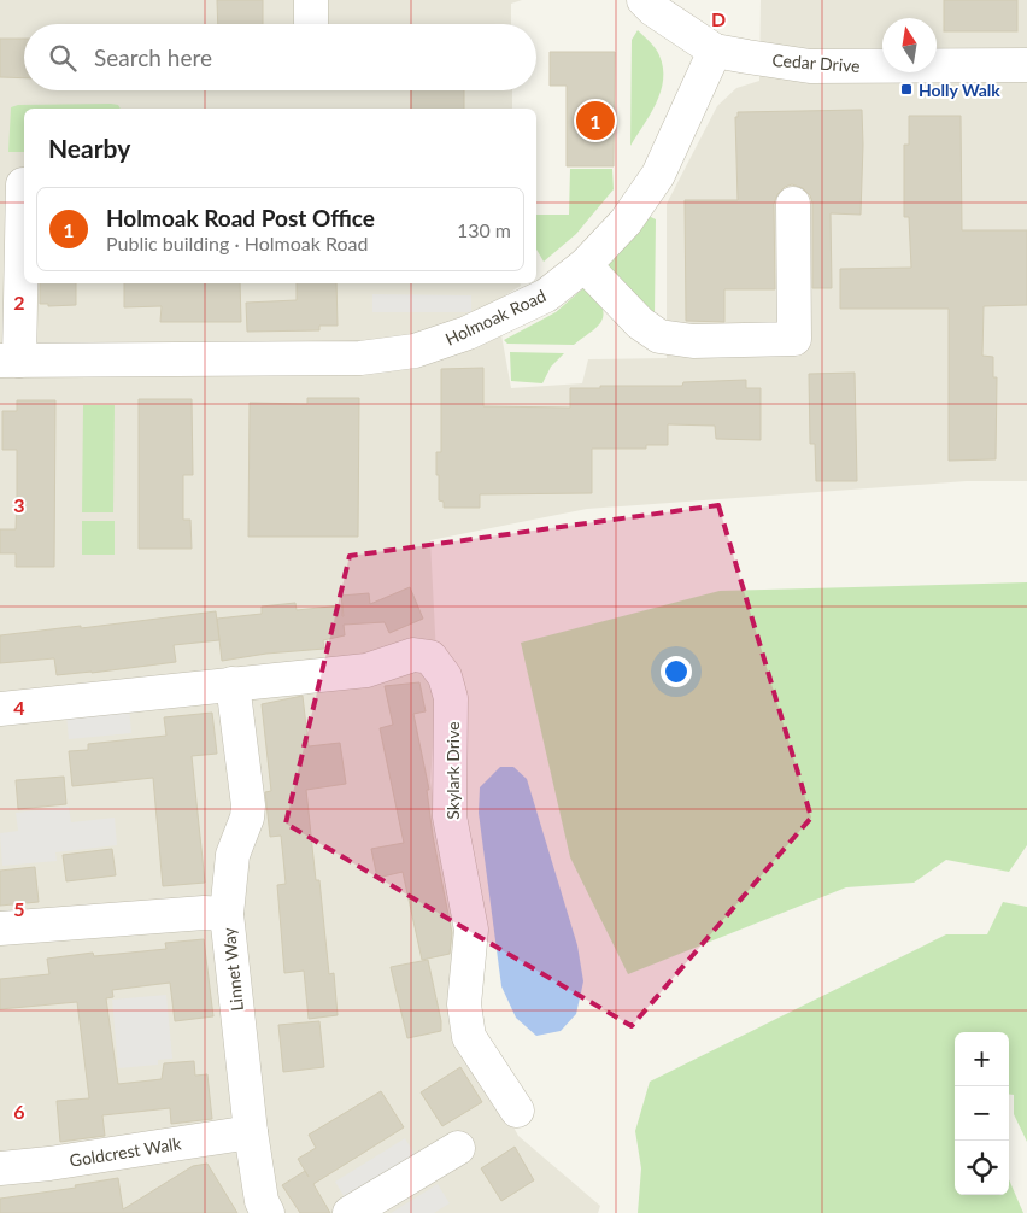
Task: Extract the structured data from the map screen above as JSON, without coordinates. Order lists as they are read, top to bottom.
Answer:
{
  "streets": {
    "street": [
      "Cedar Drive",
      "Holmoak Road",
      "Skylark Drive",
      "Linnet Way",
      "Goldcrest Walk"
    ]
  },
  "crossings": [
    ["Cedar Drive", "Holmoak Road"],
    ["Linnet Way", "Goldcrest Walk"]
  ],
  "places": {
    "transit": ["Holly Walk"]
  },
  "north": "top",
  "page": {
    "search": "Search here",
    "pins": "1",
    "heading": "Nearby",
    "list": [
      {
        "mark": "1",
        "name": "Holmoak Road Post Office",
        "note": "Public building · Holmoak Road",
        "value": "130 m"
      }
    ],
    "map_buttons": ["+", "−"]
  },
  "grid": {
    "columns": ["D"],
    "rows": [
      "2",
      "3",
      "4",
      "5",
      "6"
    ]
  }
}
